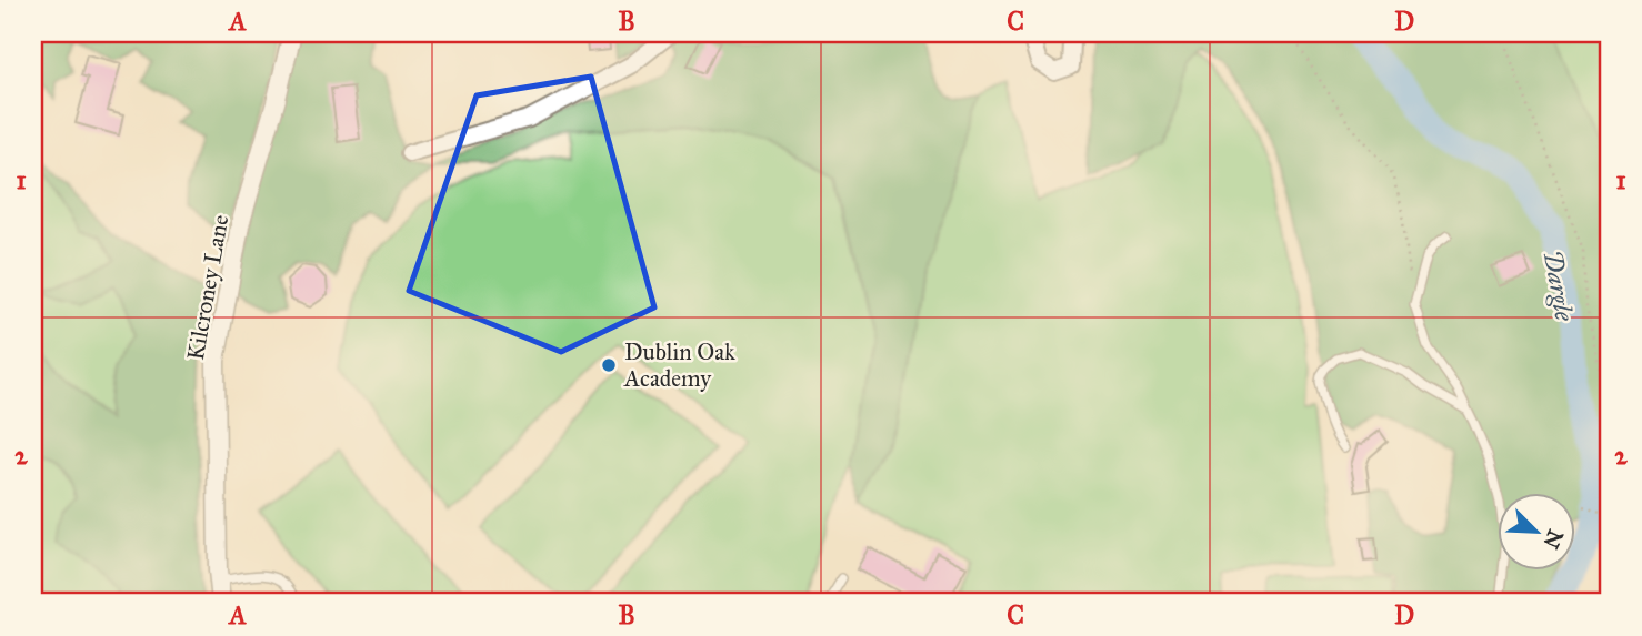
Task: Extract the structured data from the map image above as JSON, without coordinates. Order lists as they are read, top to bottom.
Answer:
{
  "streets": {
    "street": ["Kilcroney Lane"]
  },
  "water": ["Dargle"],
  "places": ["Dublin Oak Academy"],
  "north": "bottom right",
  "grid": {
    "columns": [
      "A",
      "B",
      "C",
      "D"
    ],
    "rows": ["1", "2"]
  }
}
